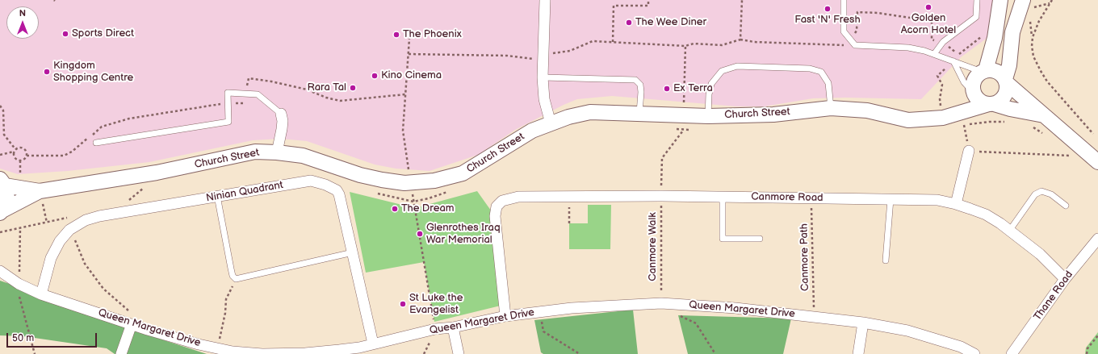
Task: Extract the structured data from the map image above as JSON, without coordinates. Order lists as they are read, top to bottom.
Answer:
{
  "streets": {
    "street": [
      "Church Street",
      "Ninian Quadrant",
      "Canmore Road",
      "Thane Road",
      "Queen Margaret Drive"
    ],
    "path": ["Canmore Walk", "Canmore Path"]
  },
  "crossings": [
    ["Church Street", "Canmore Walk"],
    ["Ninian Quadrant", "Queen Margaret Drive"],
    ["Canmore Road", "Canmore Walk"],
    ["Canmore Road", "Canmore Path"],
    ["Canmore Road", "Thane Road"],
    ["Canmore Road", "Queen Margaret Drive"],
    ["Canmore Walk", "Queen Margaret Drive"],
    ["Canmore Path", "Queen Margaret Drive"]
  ],
  "places": [
    "Golden Acorn Hotel",
    "Fast 'N' Fresh",
    "The Wee Diner",
    "Sports Direct",
    "The Phoenix",
    "Kingdom Shopping Centre",
    "Kino Cinema",
    "Rara Tal",
    "Ex Terra",
    "The Dream",
    "Glenrothes Iraq War Memorial",
    "St Luke the Evangelist"
  ],
  "scale_bar": "50 m",
  "north": "top"
}
